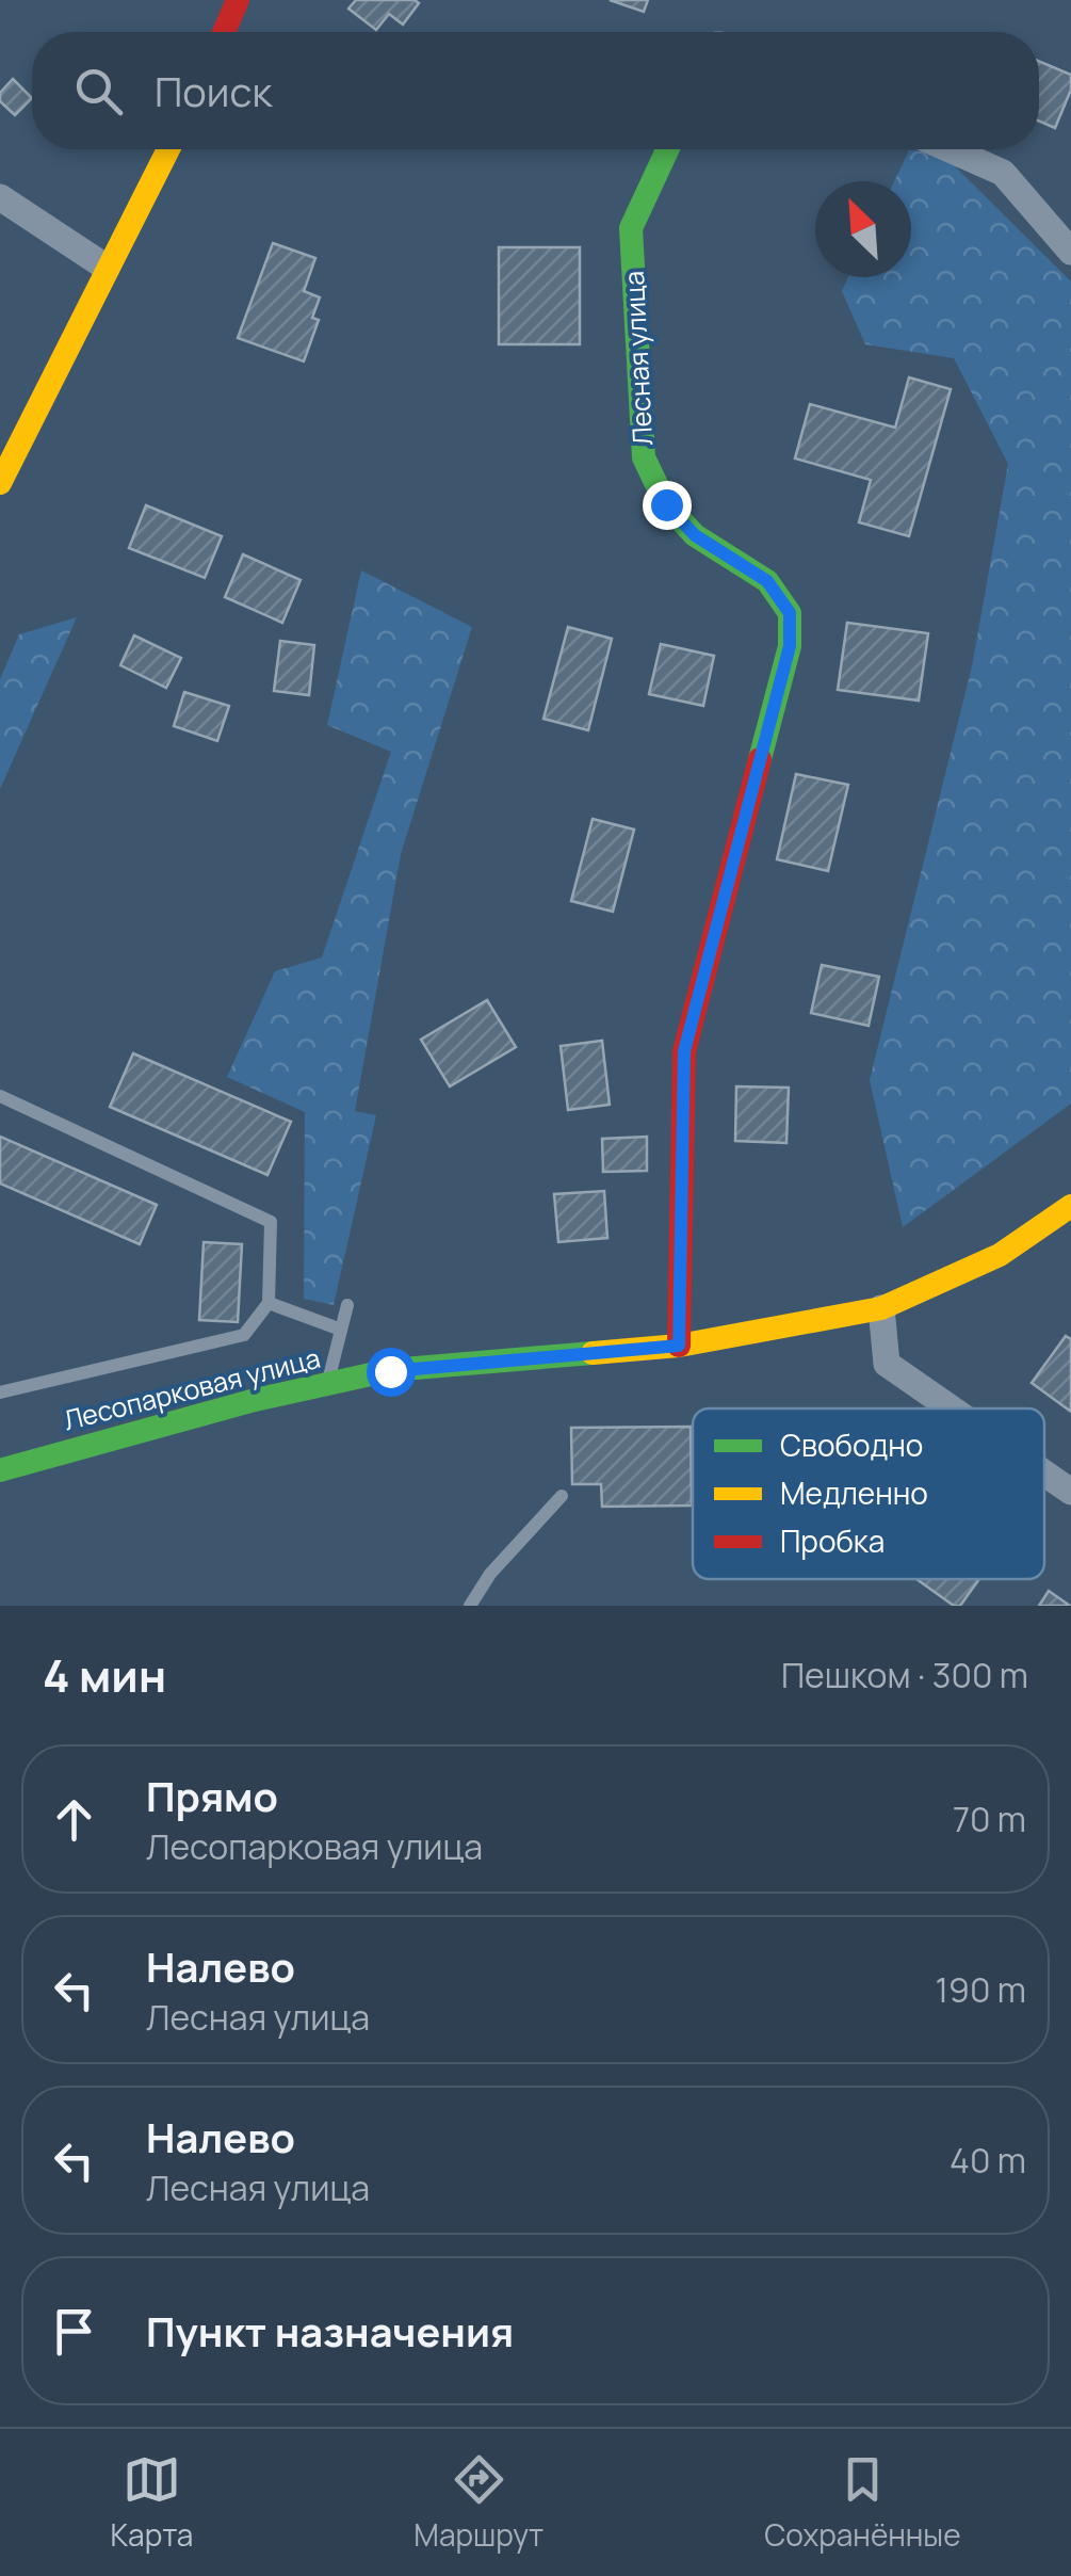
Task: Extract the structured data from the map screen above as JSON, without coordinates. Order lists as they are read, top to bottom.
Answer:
{
  "streets": {
    "street": ["Лесная улица", "Лесопарковая улица"]
  },
  "crossings": [
    ["Лесная улица", "Лесопарковая улица"]
  ],
  "legend": ["Свободно", "Медленно", "Пробка"],
  "north": "top left",
  "page": {
    "search": "Поиск",
    "heading": ["4 мин", "Пешком · 300 m"],
    "list": [
      ["Прямо", "Лесопарковая улица", "70 m"],
      ["Налево", "Лесная улица", "190 m"],
      ["Налево", "Лесная улица", "40 m"],
      "Пункт назначения"
    ],
    "nav": ["Карта", "Маршрут", "Сохранённые"]
  }
}
